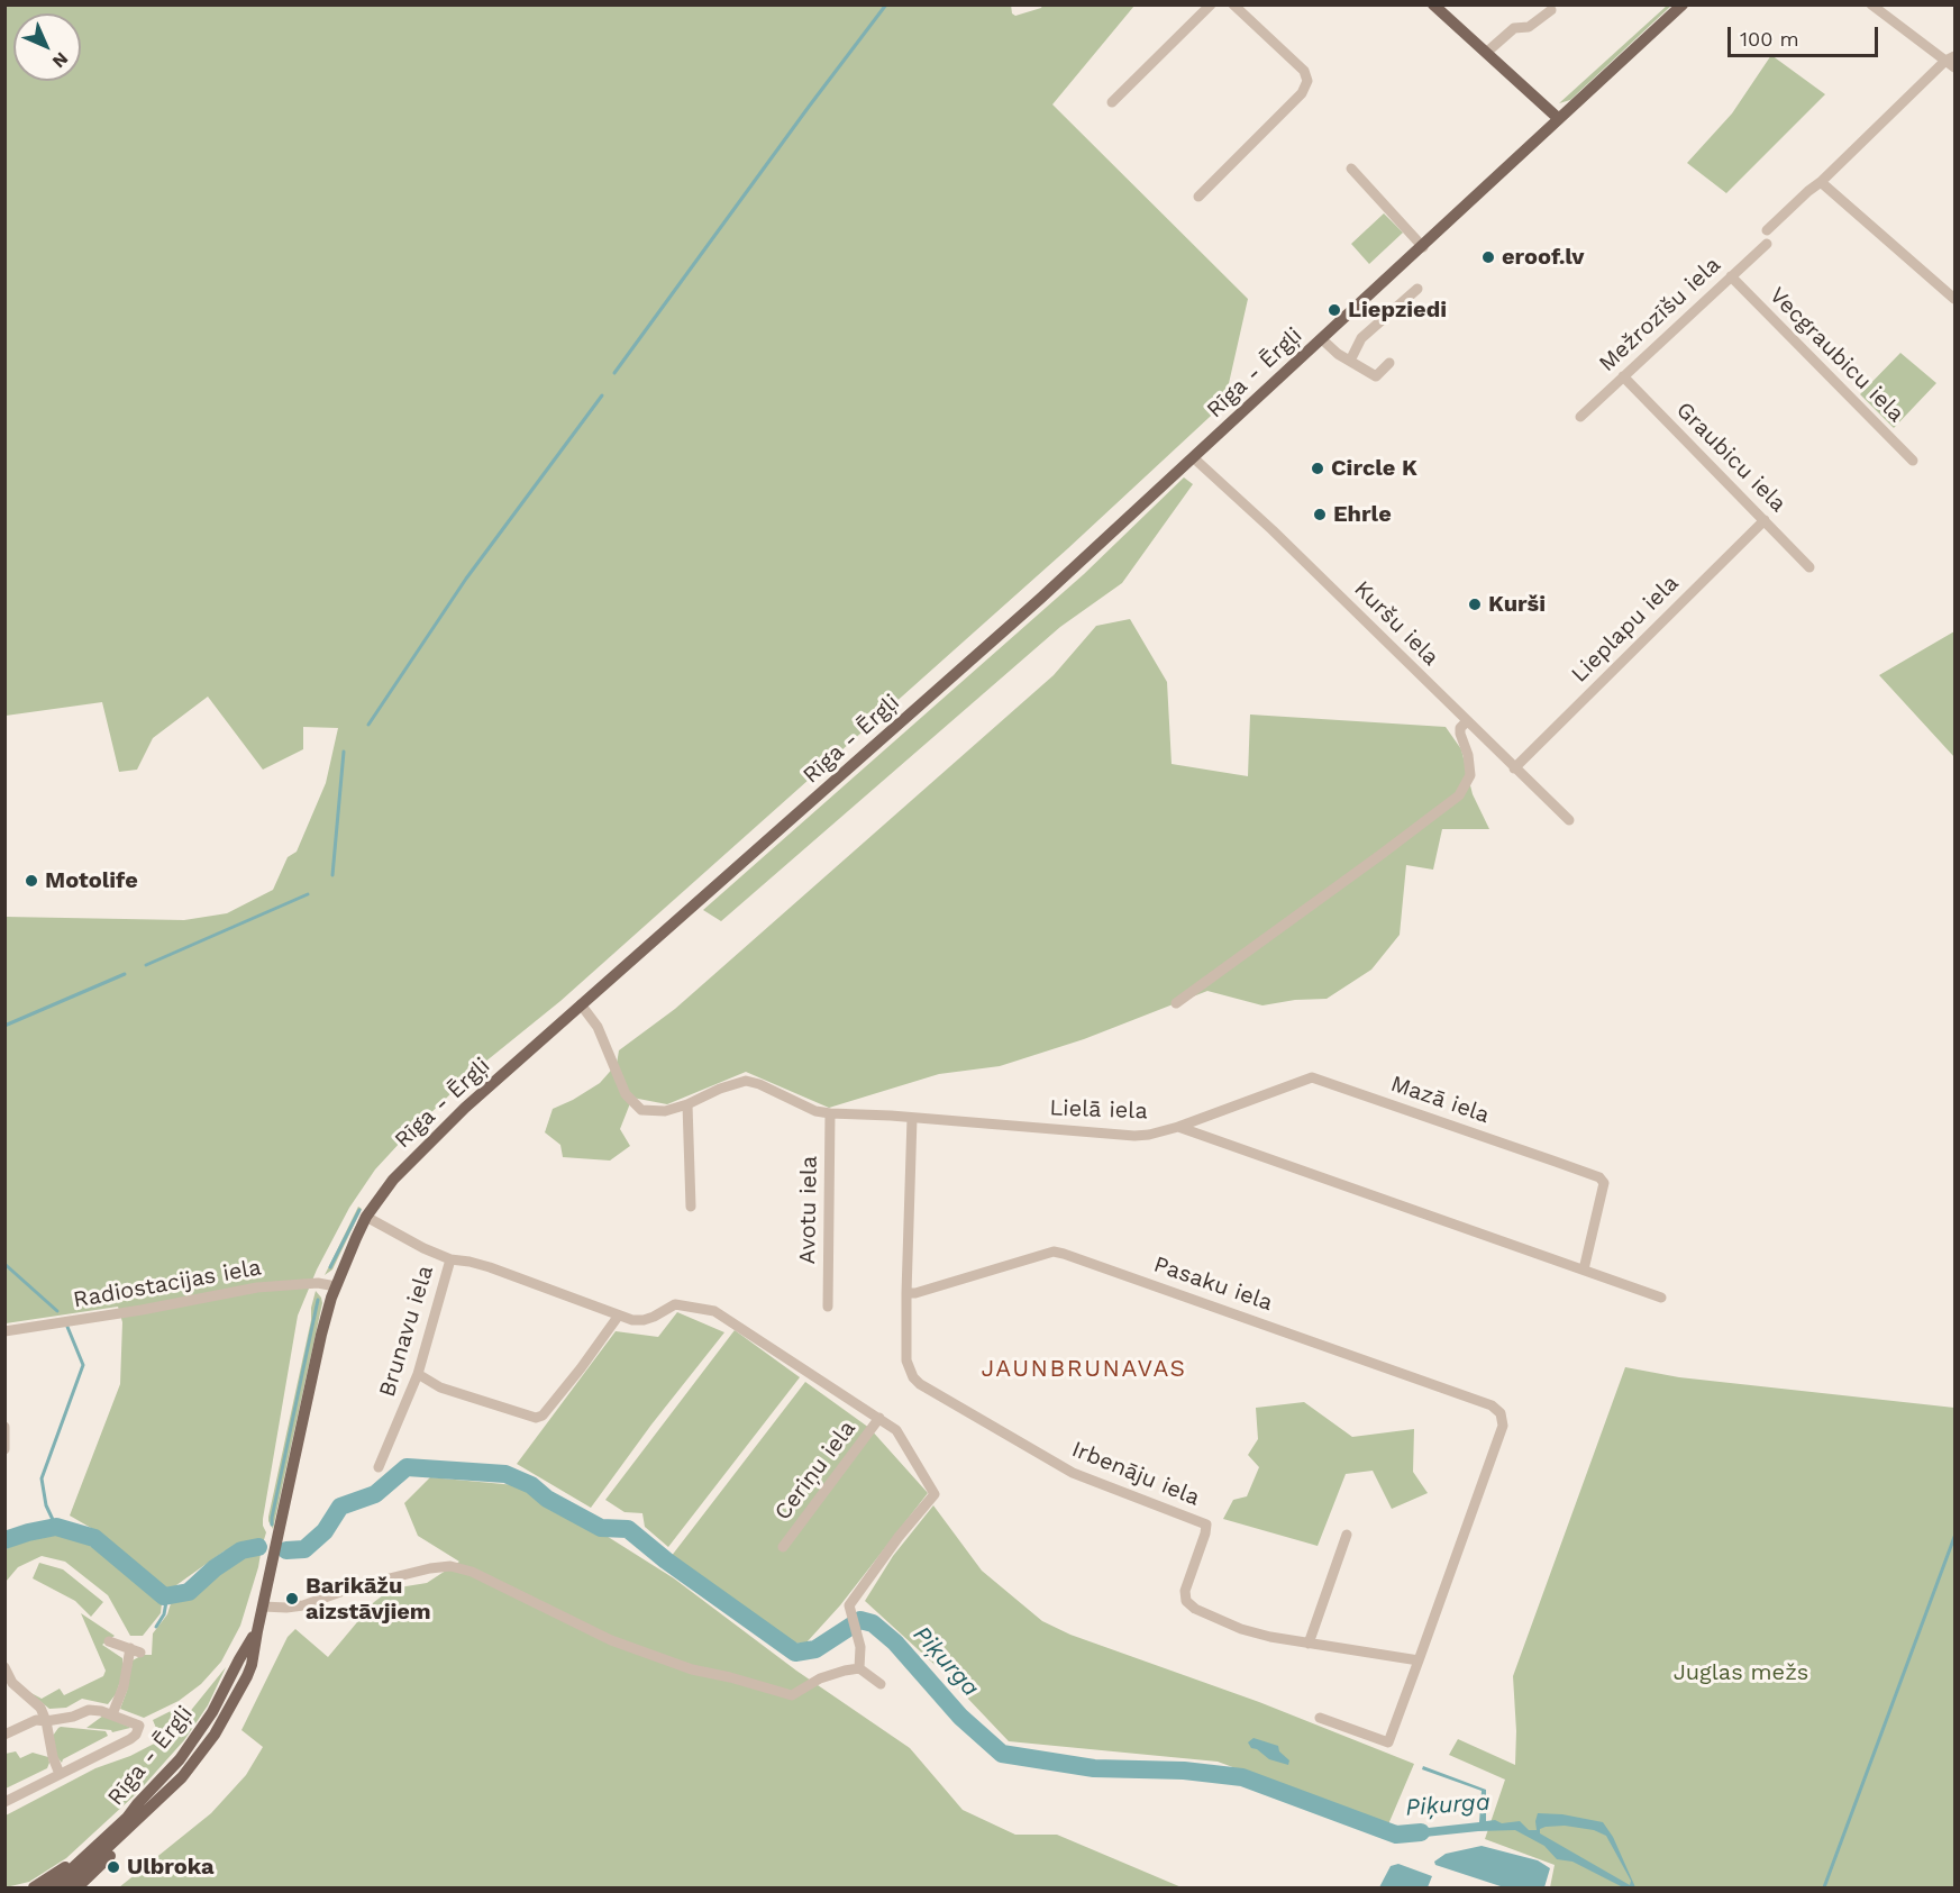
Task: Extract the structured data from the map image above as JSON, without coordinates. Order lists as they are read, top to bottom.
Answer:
{
  "streets": {
    "main road": ["Rīga - Ērgļi"],
    "street": [
      "Mežrozīšu iela",
      "Vecgraubicu iela",
      "Graubicu iela",
      "Kuršu iela",
      "Lieplapu iela",
      "Mazā iela",
      "Lielā iela",
      "Avotu iela",
      "Radiostacijas iela",
      "Pasaku iela",
      "Brunavu iela",
      "Ceriņu iela",
      "Irbenāju iela"
    ]
  },
  "crossings": [
    ["Mežrozīšu iela", "Vecgraubicu iela"],
    ["Mežrozīšu iela", "Graubicu iela"],
    ["Rīga - Ērgļi", "Kuršu iela"],
    ["Rīga - Ērgļi", "Lielā iela"],
    ["Rīga - Ērgļi", "Radiostacijas iela"],
    ["Rīga - Ērgļi", "Brunavu iela"],
    ["Graubicu iela", "Lieplapu iela"],
    ["Kuršu iela", "Lieplapu iela"],
    ["Mazā iela", "Lielā iela"],
    ["Lielā iela", "Avotu iela"],
    ["Lielā iela", "Irbenāju iela"],
    ["Pasaku iela", "Irbenāju iela"]
  ],
  "districts": ["JAUNBRUNAVAS"],
  "water": ["Piķurga"],
  "parks": ["Juglas mežs"],
  "places": [
    "eroof.lv",
    "Liepziedi",
    "Circle K",
    "Ehrle",
    "Kurši",
    "Motolife",
    "Barikāžu aizstāvjiem",
    "Ulbroka"
  ],
  "scale_bar": "100 m",
  "north": "bottom right"
}
